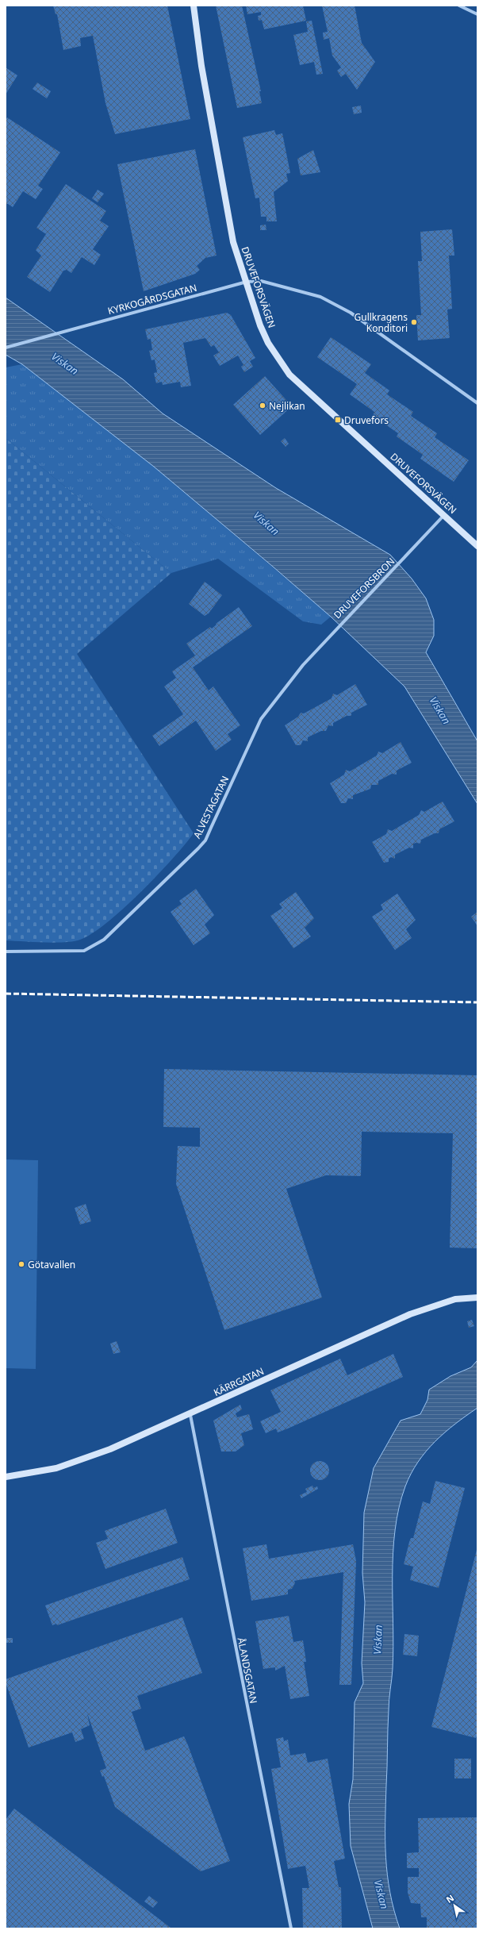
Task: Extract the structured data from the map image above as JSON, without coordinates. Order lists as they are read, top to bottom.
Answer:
{
  "streets": {
    "street": [
      "DRUVEFORSVÄGEN",
      "KYRKOGÅRDSGATAN",
      "DRUVEFORSBRON",
      "ALVESTAGATAN",
      "KÄRRGATAN",
      "ÅLANDSGATAN"
    ]
  },
  "crossings": [
    ["DRUVEFORSVÄGEN", "KYRKOGÅRDSGATAN"],
    ["DRUVEFORSVÄGEN", "DRUVEFORSBRON"],
    ["DRUVEFORSBRON", "ALVESTAGATAN"],
    ["KÄRRGATAN", "ÅLANDSGATAN"]
  ],
  "water": ["Viskan"],
  "places": {
    "other": ["Gullkragens Konditori", "Nejlikan", "Götavallen"],
    "transit": ["Druvefors"]
  },
  "north": "top left"
}
